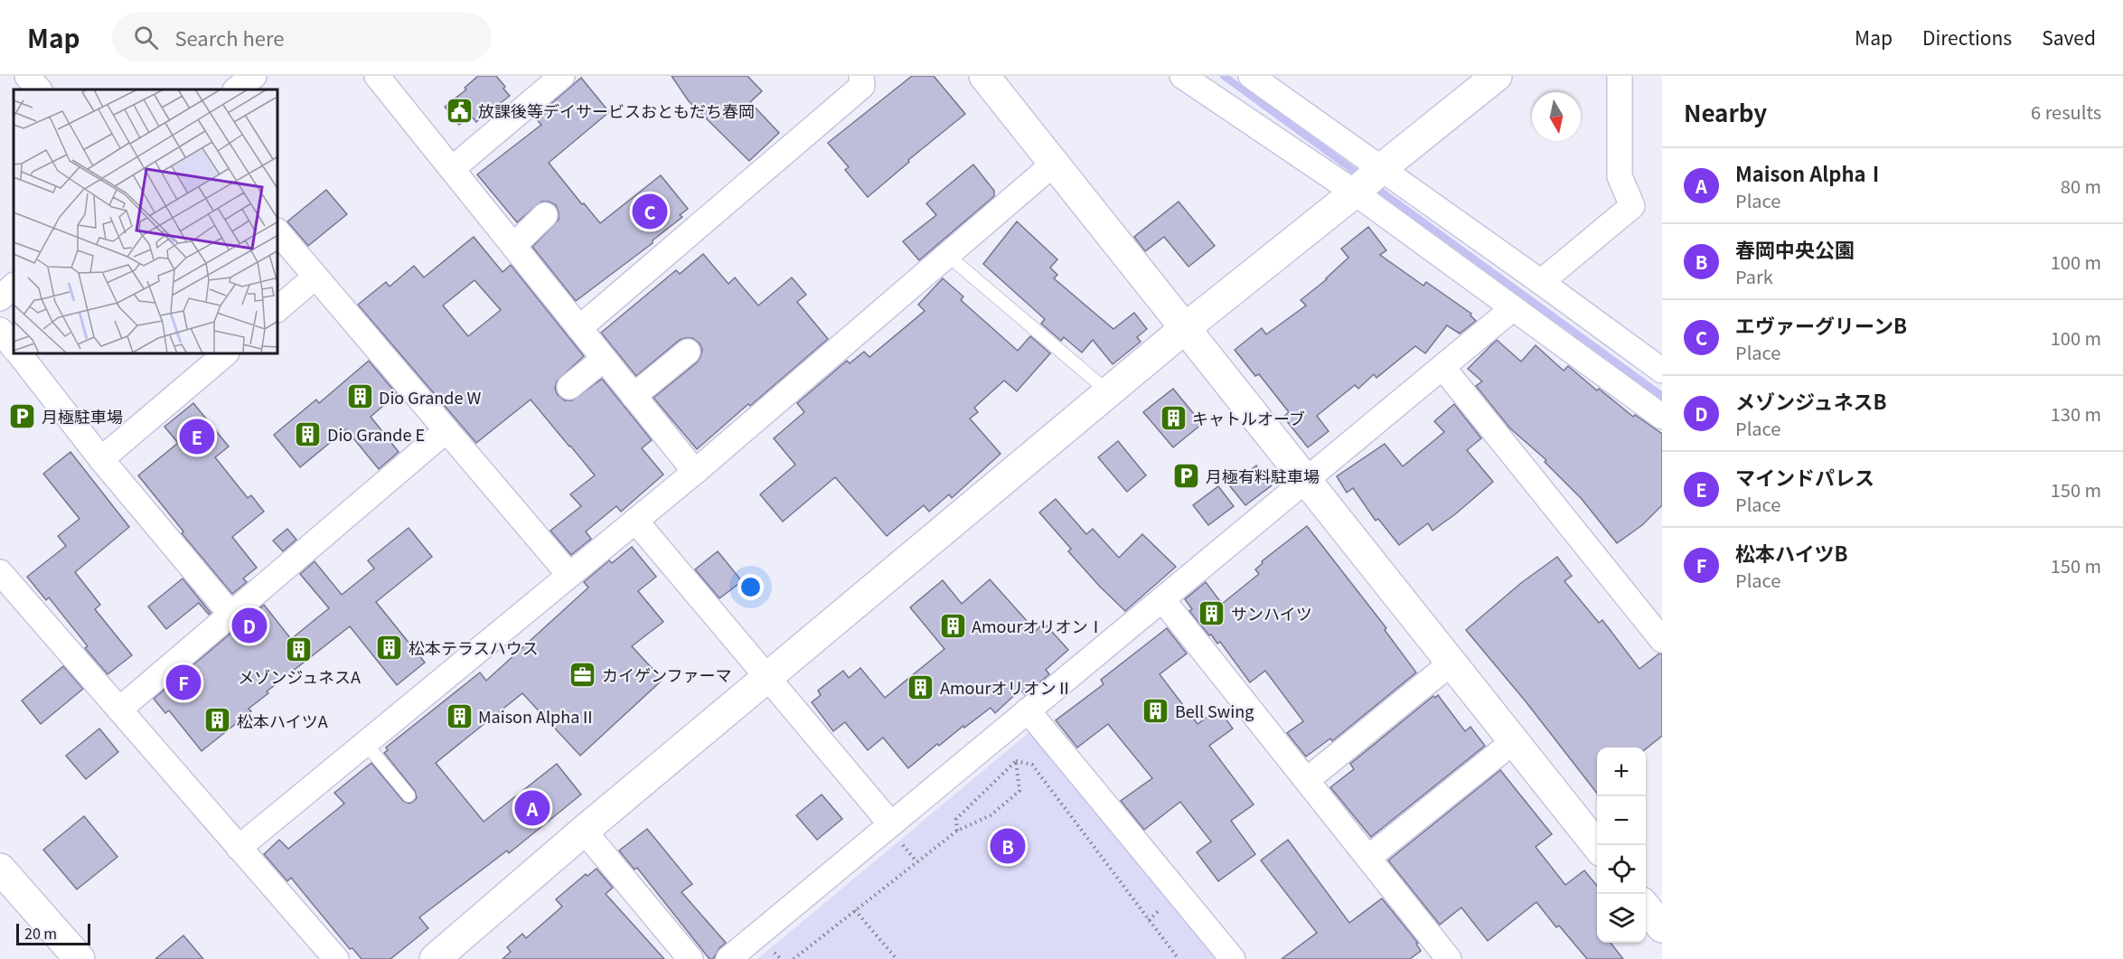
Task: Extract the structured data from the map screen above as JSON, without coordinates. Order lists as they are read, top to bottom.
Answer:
{
  "places": {
    "public building": ["放課後等デイサービスおともだち春岡"],
    "building": [
      "Dio Grande W",
      "キャトルオーブ",
      "Dio Grande E",
      "サンハイツ",
      "AmourオリオンⅠ",
      "松本テラスハウス",
      "メゾンジュネスA",
      "AmourオリオンⅡ",
      "Bell Swing",
      "Maison AlphaⅡ",
      "松本ハイツA"
    ],
    "parking": ["月極駐車場", "月極有料駐車場"],
    "office": ["カイゲンファーマ"]
  },
  "scale_bar": "20 m",
  "north": "bottom",
  "page": {
    "header": "Map",
    "search": "Search here",
    "nav": ["Map", "Directions", "Saved"],
    "heading": ["Nearby", "6 results"],
    "list": [
      {
        "mark": "A",
        "name": "Maison AlphaⅠ",
        "note": "Place",
        "value": "80 m"
      },
      {
        "mark": "B",
        "name": "春岡中央公園",
        "note": "Park",
        "value": "100 m"
      },
      {
        "mark": "C",
        "name": "エヴァーグリーンB",
        "note": "Place",
        "value": "100 m"
      },
      {
        "mark": "D",
        "name": "メゾンジュネスB",
        "note": "Place",
        "value": "130 m"
      },
      {
        "mark": "E",
        "name": "マインドパレス",
        "note": "Place",
        "value": "150 m"
      },
      {
        "mark": "F",
        "name": "松本ハイツB",
        "note": "Place",
        "value": "150 m"
      }
    ],
    "pins": [
      "C",
      "E",
      "D",
      "F",
      "A",
      "B"
    ],
    "map_buttons": ["+", "−"],
    "scale": "20 m"
  }
}
